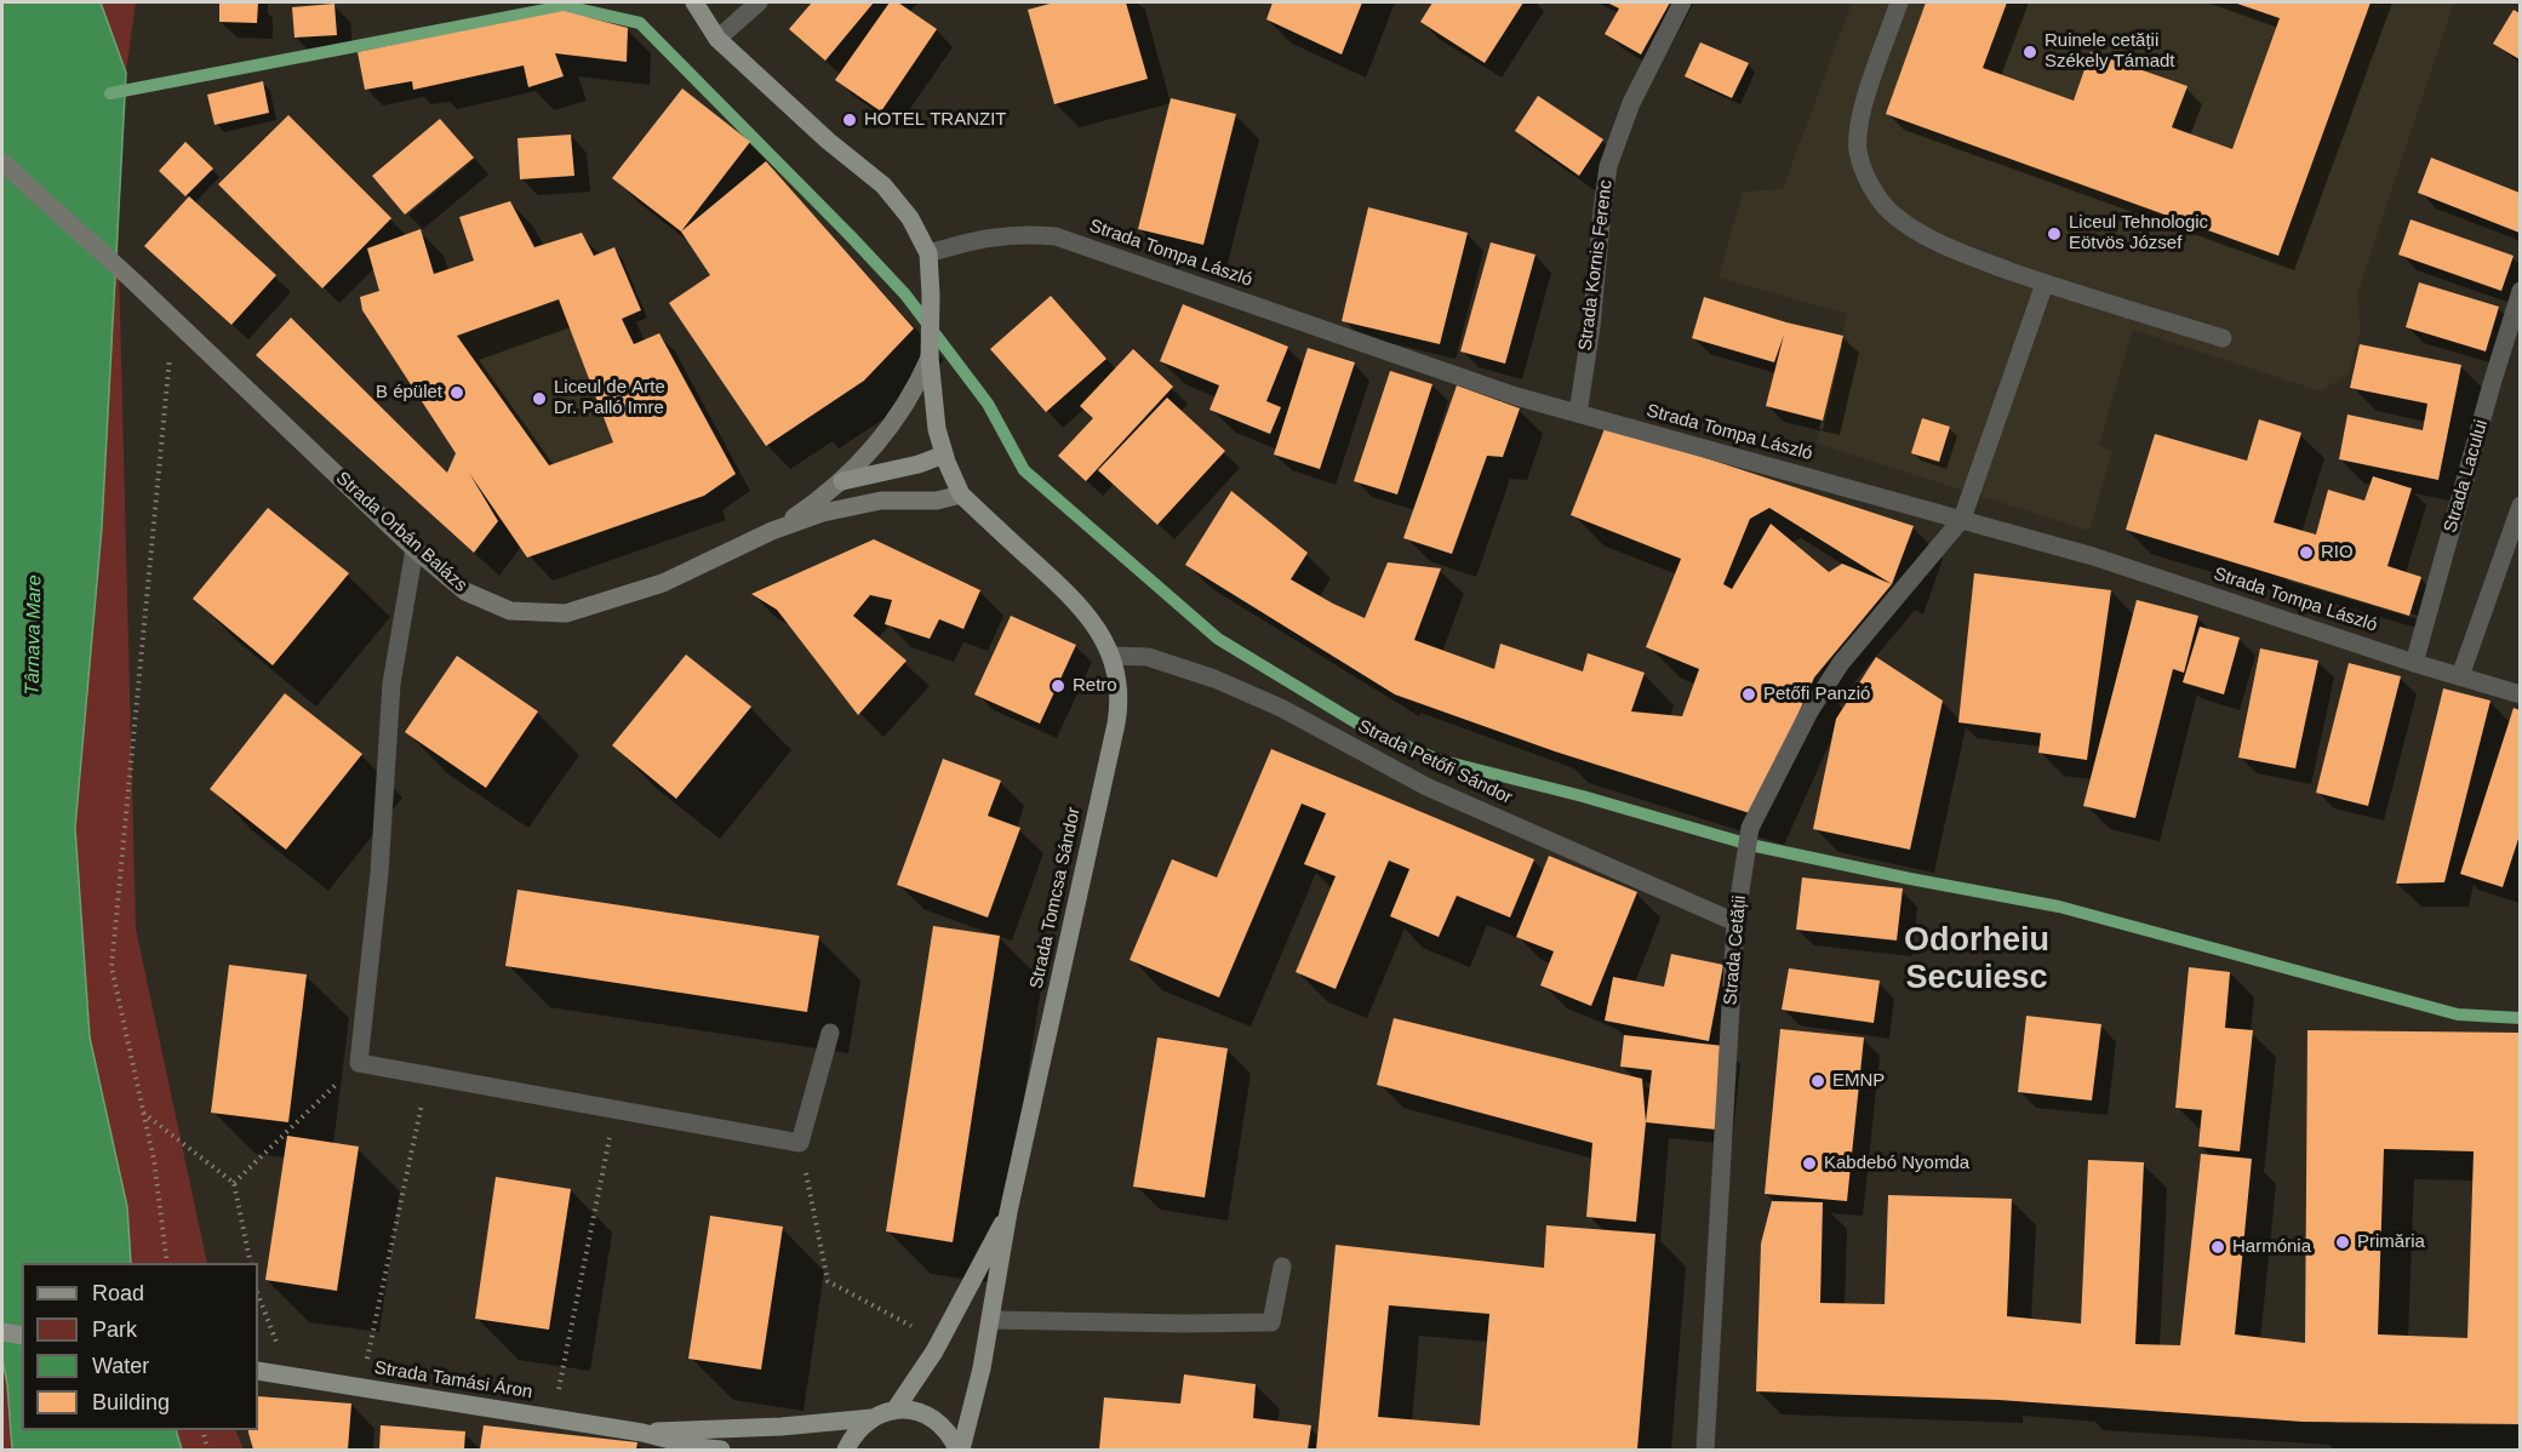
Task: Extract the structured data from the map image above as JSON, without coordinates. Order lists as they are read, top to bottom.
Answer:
{
  "streets": {
    "main road": ["Strada Orbán Balázs", "Strada Tomcsa Sándor", "Strada Tamási Áron"],
    "street": [
      "Strada Tompa László",
      "Strada Kornis Ferenc",
      "Strada Lacului",
      "Strada Petőfi Sándor",
      "Strada Cetății"
    ]
  },
  "crossings": [
    ["Strada Tompa László", "Strada Kornis Ferenc"],
    ["Strada Tompa László", "Strada Lacului"],
    ["Strada Tompa László", "Strada Cetății"],
    ["Strada Orbán Balázs", "Strada Tomcsa Sándor"],
    ["Strada Petőfi Sándor", "Strada Tomcsa Sándor"],
    ["Strada Petőfi Sándor", "Strada Cetății"]
  ],
  "districts": ["Odorheiu Secuiesc"],
  "water": ["Târnava Mare"],
  "places": [
    "Ruinele cetății Székely Támadt",
    "HOTEL TRANZIT",
    "Liceul Tehnologic Eötvös József",
    "B épület",
    "Liceul de Arte Dr. Palló Imre",
    "RIO",
    "Retro",
    "Petőfi Panzió",
    "EMNP",
    "Kabdebó Nyomda",
    "Primăria",
    "Harmónia"
  ],
  "legend": [
    "Road",
    "Park",
    "Water",
    "Building"
  ]
}
